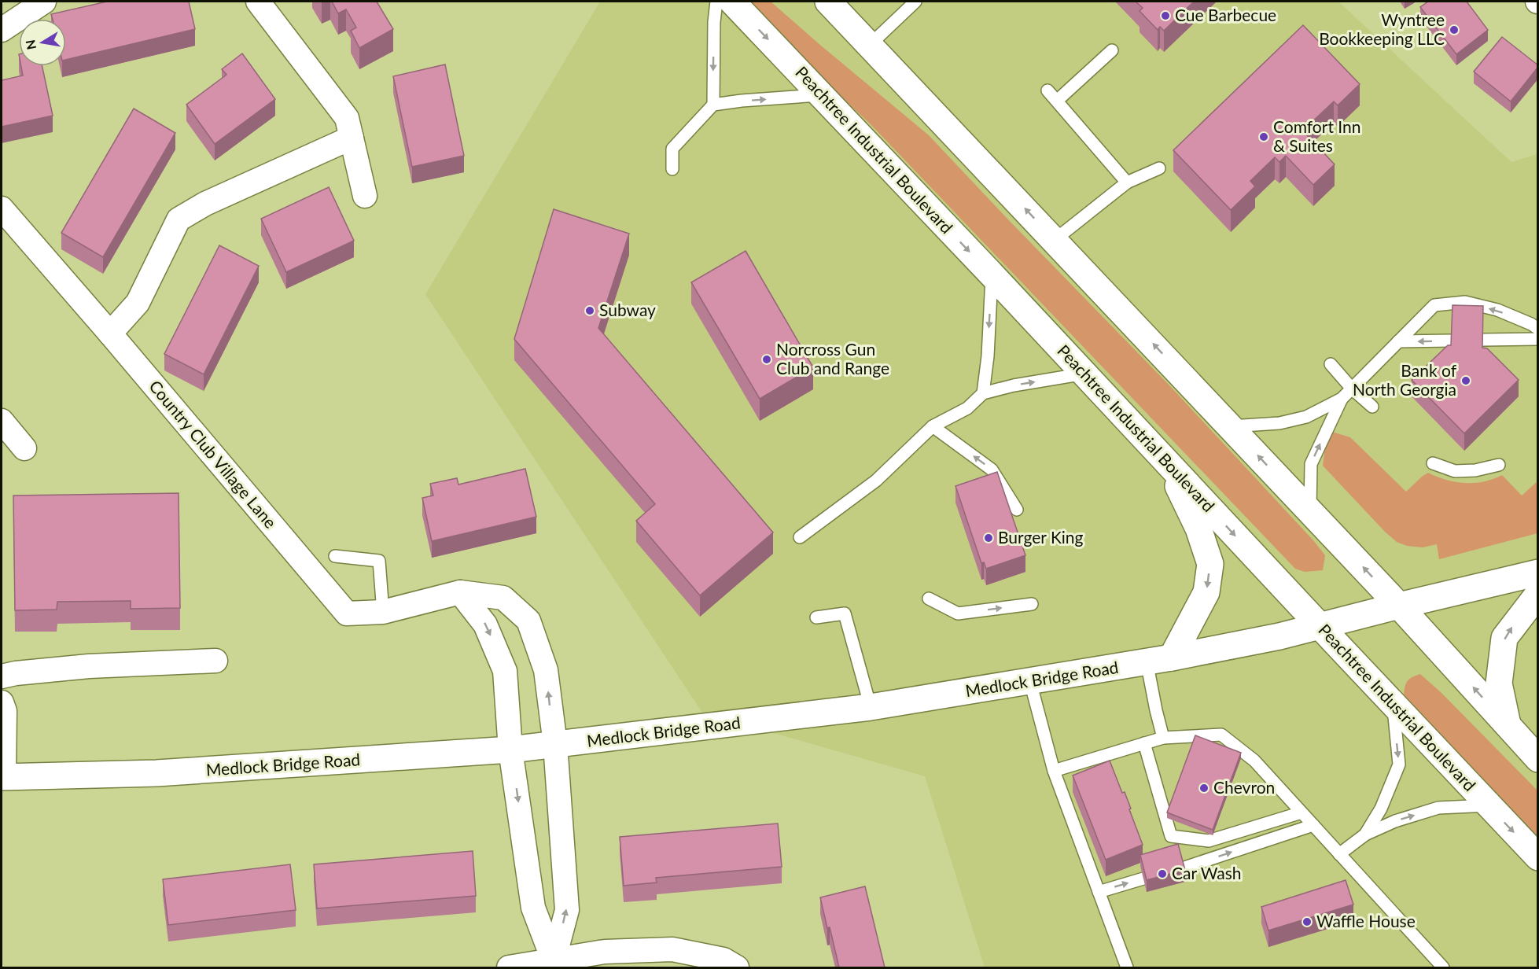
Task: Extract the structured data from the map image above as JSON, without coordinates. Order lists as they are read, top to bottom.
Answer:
{
  "streets": {
    "main road": ["Peachtree Industrial Boulevard", "Medlock Bridge Road"],
    "street": ["Country Club Village Lane"]
  },
  "crossings": [
    ["Peachtree Industrial Boulevard", "Medlock Bridge Road"],
    ["Country Club Village Lane", "Medlock Bridge Road"]
  ],
  "places": [
    "Cue Barbecue",
    "Wyntree Bookkeeping LLC",
    "Comfort Inn & Suites",
    "Subway",
    "Norcross Gun Club and Range",
    "Bank of North Georgia",
    "Burger King",
    "Chevron",
    "Car Wash",
    "Waffle House"
  ],
  "north": "left"
}
